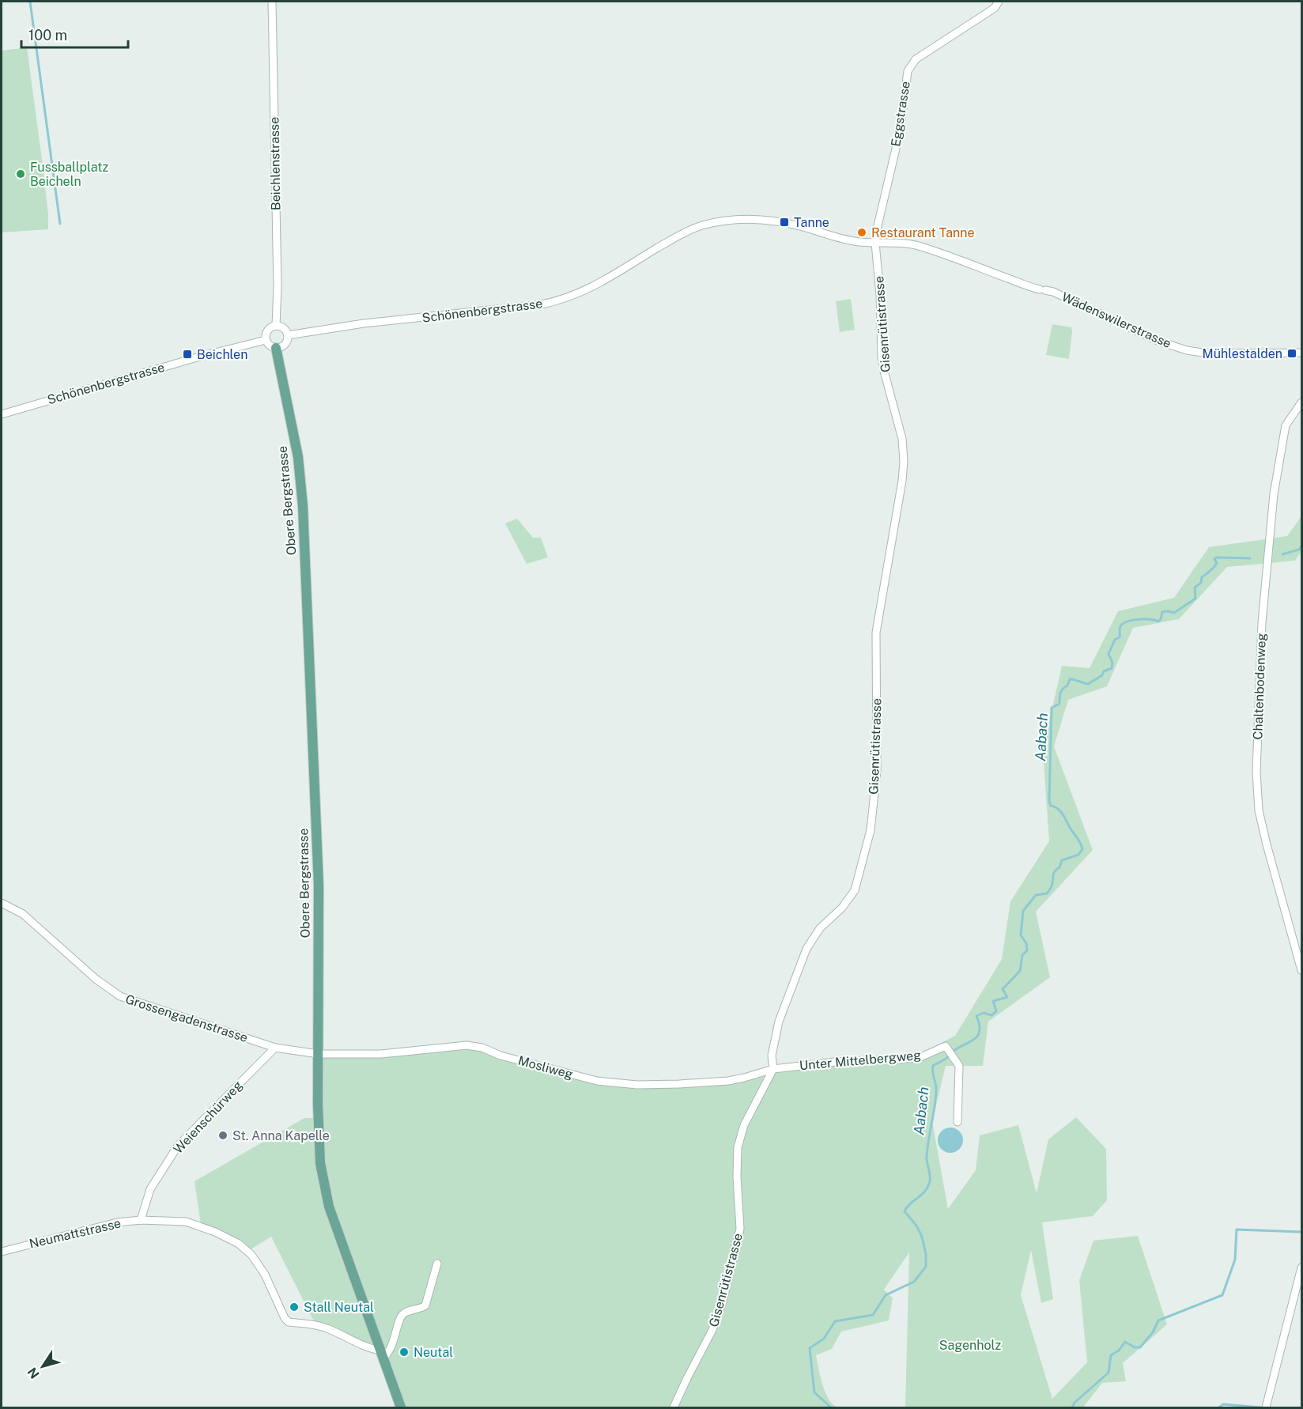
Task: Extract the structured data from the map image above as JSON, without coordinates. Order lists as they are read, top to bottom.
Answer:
{
  "streets": {
    "main road": ["Obere Bergstrasse"],
    "street": [
      "Eggstrasse",
      "Beichlenstrasse",
      "Schönenbergstrasse",
      "Wädenswilerstrasse",
      "Gisenrütistrasse",
      "Chaltenbodenweg",
      "Grossengadenstrasse",
      "Unter Mittelbergweg",
      "Mosliweg",
      "Weienschürweg",
      "Neumattstrasse"
    ]
  },
  "crossings": [
    ["Eggstrasse", "Wädenswilerstrasse"],
    ["Eggstrasse", "Gisenrütistrasse"],
    ["Beichlenstrasse", "Schönenbergstrasse"],
    ["Beichlenstrasse", "Obere Bergstrasse"],
    ["Schönenbergstrasse", "Wädenswilerstrasse"],
    ["Schönenbergstrasse", "Obere Bergstrasse"],
    ["Wädenswilerstrasse", "Gisenrütistrasse"],
    ["Gisenrütistrasse", "Unter Mittelbergweg"],
    ["Gisenrütistrasse", "Mosliweg"],
    ["Obere Bergstrasse", "Grossengadenstrasse"],
    ["Obere Bergstrasse", "Mosliweg"],
    ["Obere Bergstrasse", "Neumattstrasse"],
    ["Grossengadenstrasse", "Mosliweg"],
    ["Grossengadenstrasse", "Weienschürweg"],
    ["Unter Mittelbergweg", "Mosliweg"],
    ["Weienschürweg", "Neumattstrasse"]
  ],
  "water": ["Aabach"],
  "parks": ["Sagenholz"],
  "places": {
    "other": [
      "Fussballplatz Beicheln",
      "Restaurant Tanne",
      "St. Anna Kapelle",
      "Stall Neutal",
      "Neutal"
    ],
    "transit": ["Tanne", "Mühlestalden", "Beichlen"]
  },
  "scale_bar": "100 m",
  "north": "bottom left"
}
